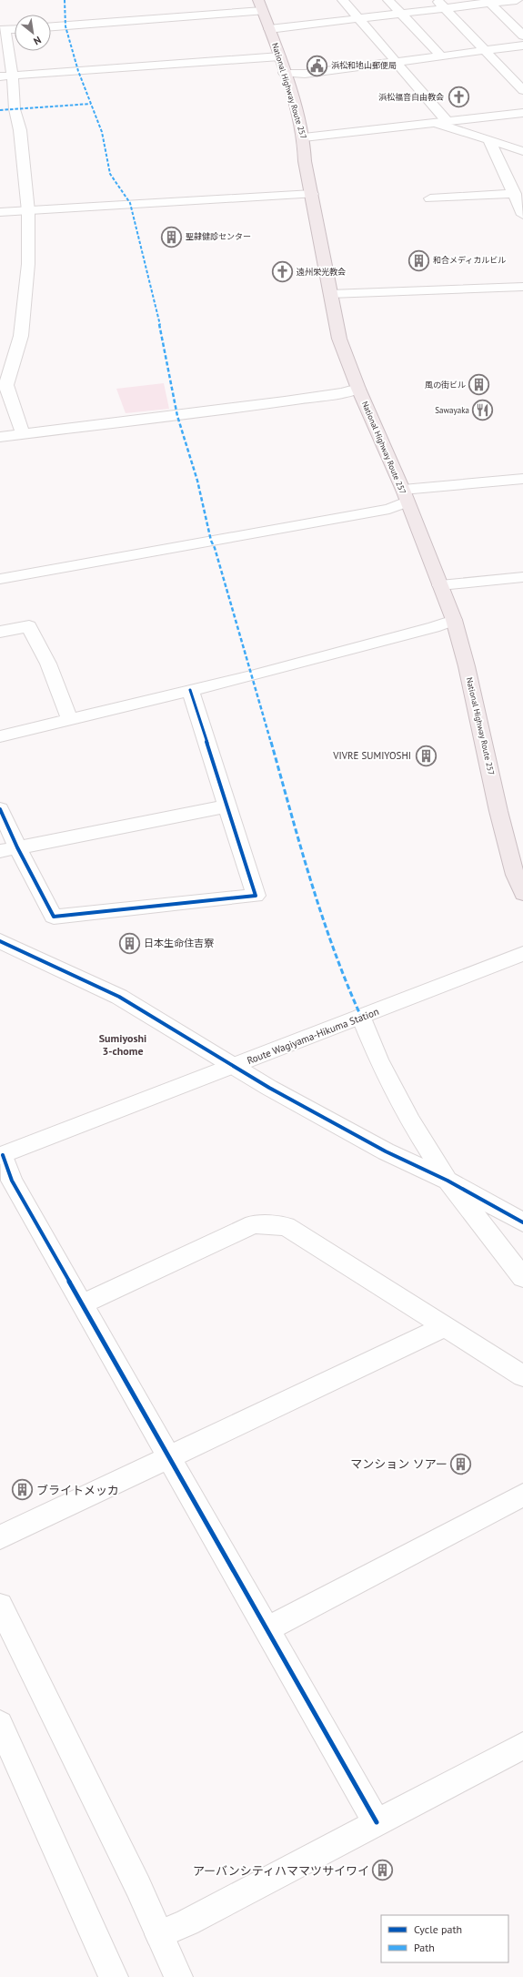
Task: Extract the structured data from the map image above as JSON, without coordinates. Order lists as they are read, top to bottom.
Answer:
{
  "streets": {
    "highway": ["National Highway Route 257"],
    "street": ["Route Wagiyama-Hikuma Station"]
  },
  "districts": ["Sumiyoshi 3-chome"],
  "places": {
    "public building": ["浜松和地山郵便局"],
    "church": ["浜松福音自由教会", "遠州栄光教会"],
    "building": [
      "聖隷健診センター",
      "和合メディカルビル",
      "風の街ビル",
      "VIVRE SUMIYOSHI",
      "日本生命住吉寮",
      "マンション ソアー",
      "ブライトメッカ",
      "アーバンシティハママツサイワイ"
    ],
    "restaurant": ["Sawayaka"]
  },
  "legend": ["Cycle path", "Path"],
  "north": "bottom right"
}
